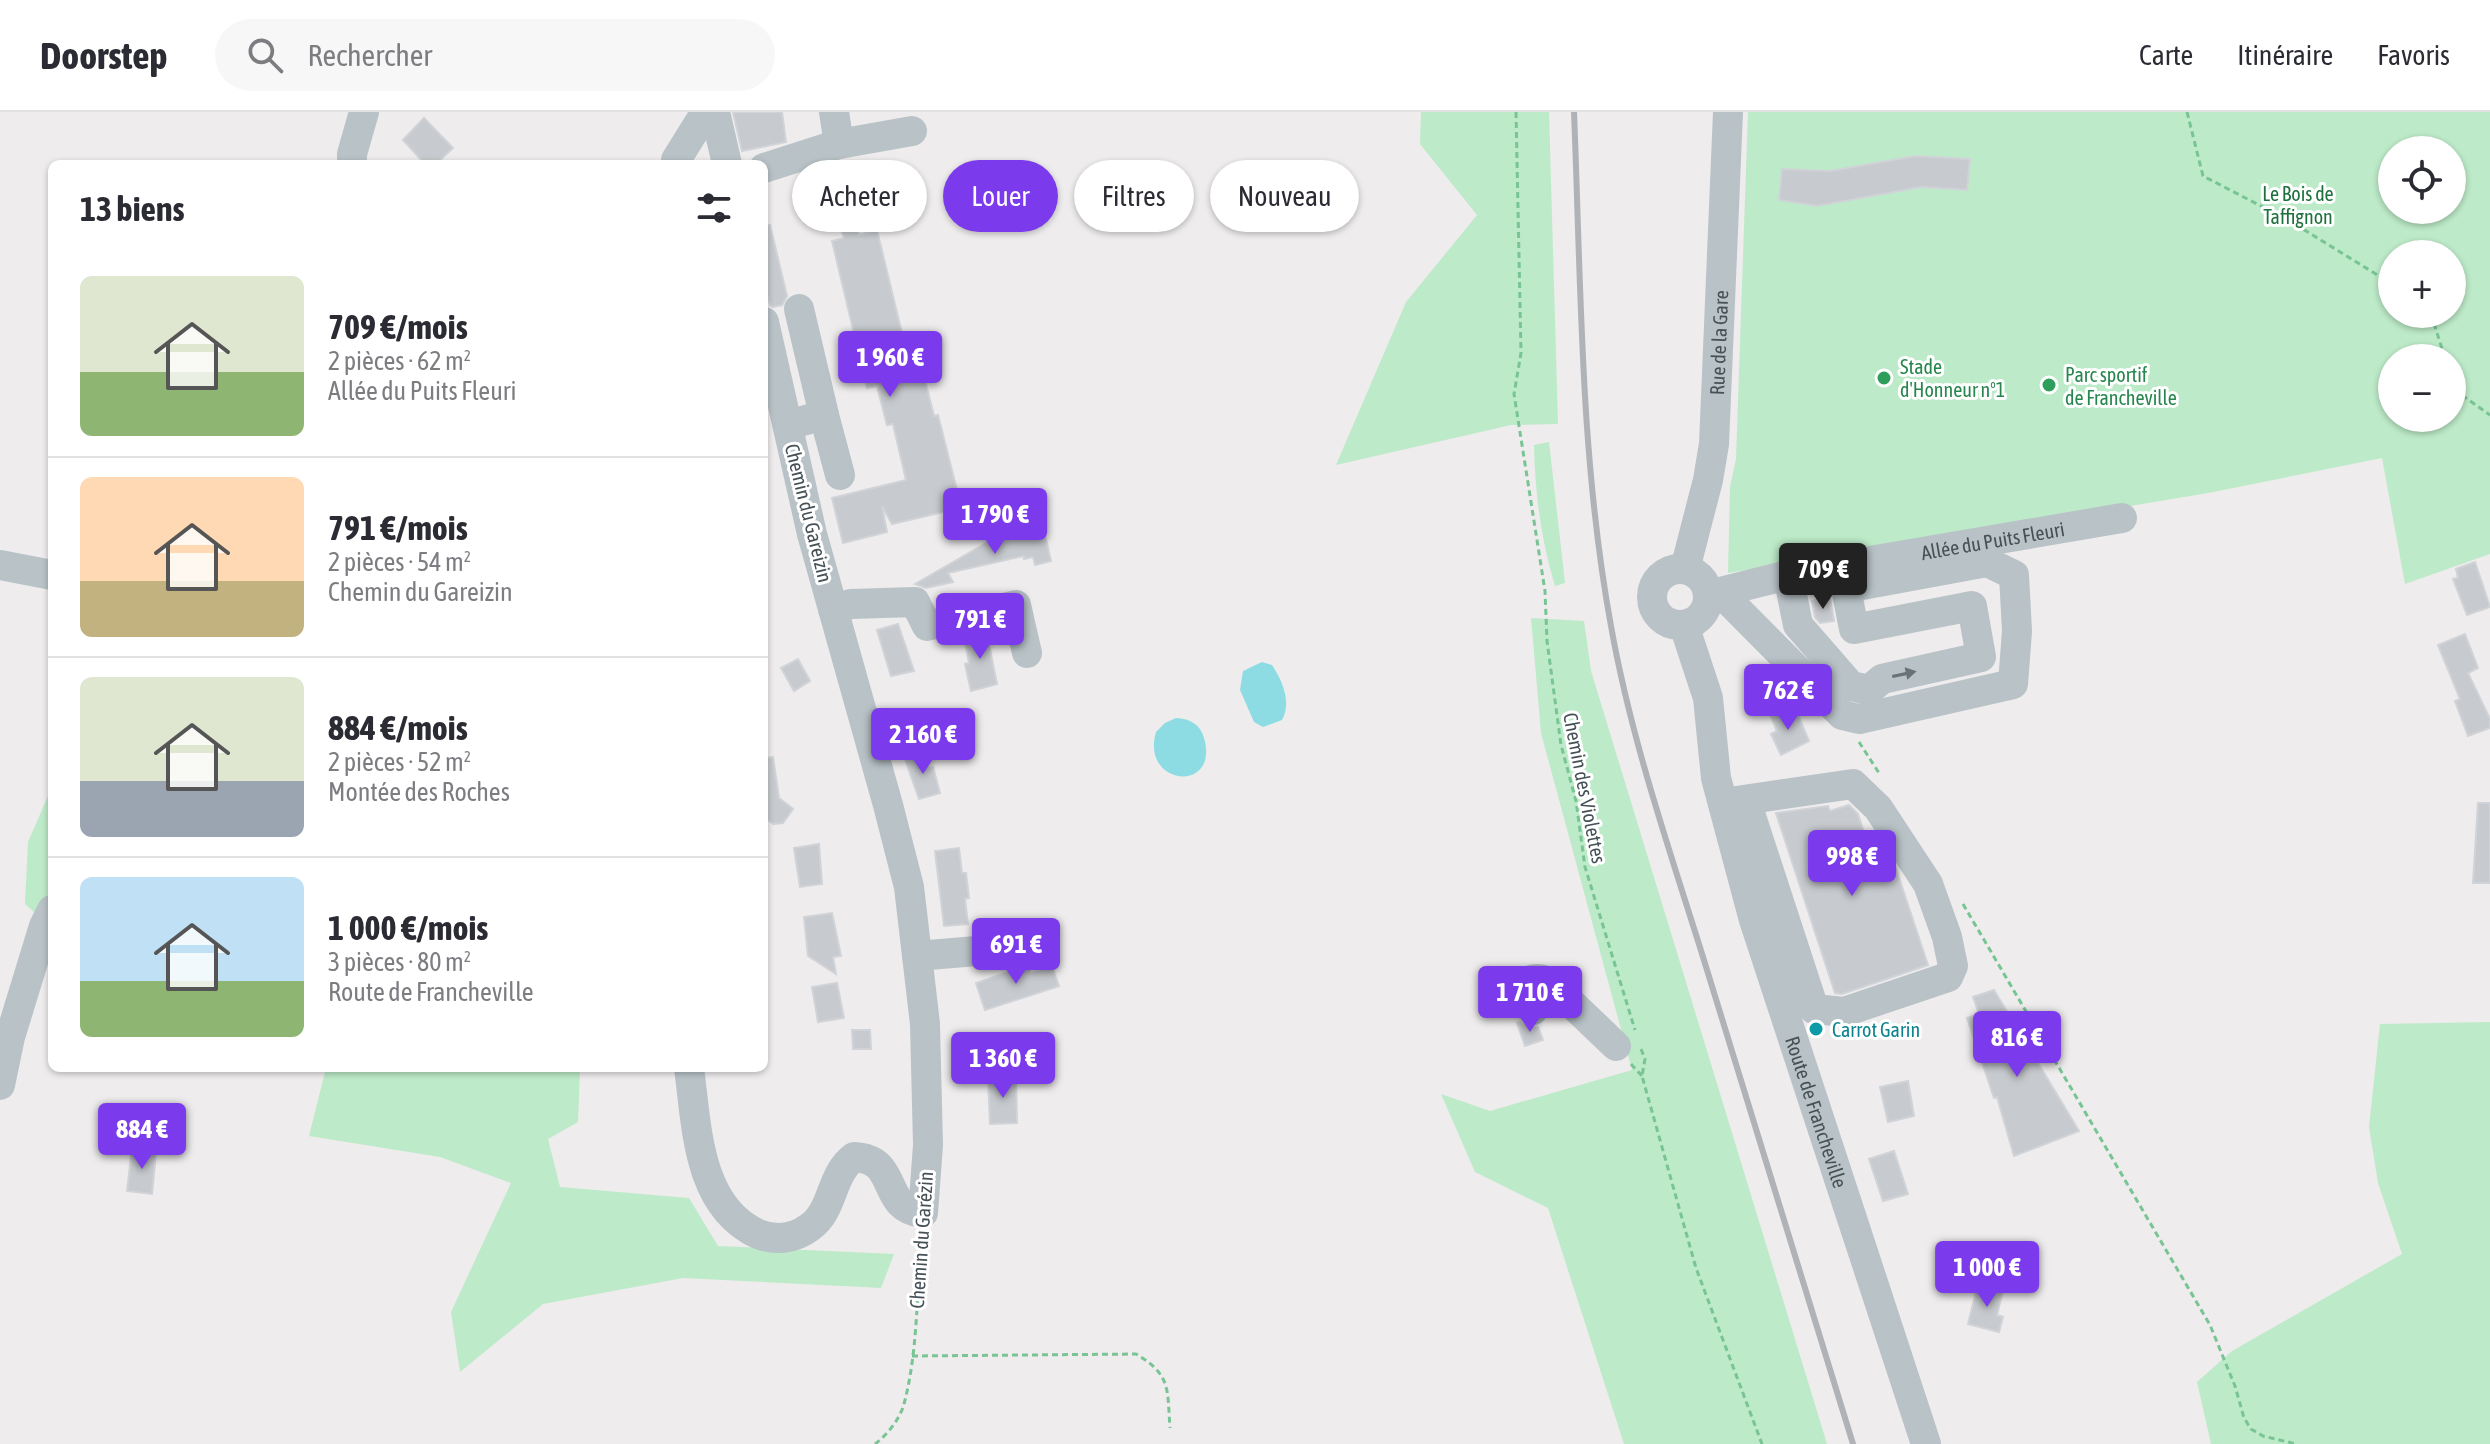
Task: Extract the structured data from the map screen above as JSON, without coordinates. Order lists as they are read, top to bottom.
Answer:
{
  "streets": {
    "street": [
      "Rue de la Gare",
      "Chemin du Gareizin",
      "Allée du Puits Fleuri",
      "Route de Francheville",
      "Chemin du Garézin"
    ],
    "path": ["Chemin des Violettes"]
  },
  "crossings": [
    ["Rue de la Gare", "Allée du Puits Fleuri"],
    ["Chemin du Gareizin", "Chemin du Garézin"]
  ],
  "parks": ["Le Bois de Taffignon"],
  "places": ["Stade d'Honneur n°1", "Parc sportif de Francheville", "Carrot Garin"],
  "page": {
    "header": "Doorstep",
    "search": "Rechercher",
    "nav": ["Carte", "Itinéraire", "Favoris"],
    "map_buttons": ["+", "−"],
    "chip": [
      "Acheter",
      "Louer",
      "Filtres",
      "Nouveau"
    ],
    "heading": "13 biens",
    "list": [
      {
        "name": "709 €/mois",
        "note": "2 pièces · 62 m² · Allée du Puits Fleuri"
      },
      {
        "name": "791 €/mois",
        "note": "2 pièces · 54 m² · Chemin du Gareizin"
      },
      {
        "name": "884 €/mois",
        "note": "2 pièces · 52 m² · Montée des Roches"
      },
      {
        "name": "1 000 €/mois",
        "note": "3 pièces · 80 m² · Route de Francheville"
      }
    ],
    "price": [
      "1 960 €",
      "1 790 €",
      "709 €",
      "791 €",
      "762 €",
      "2 160 €",
      "998 €",
      "691 €",
      "1 710 €",
      "816 €",
      "1 360 €",
      "884 €",
      "1 000 €"
    ]
  }
}
